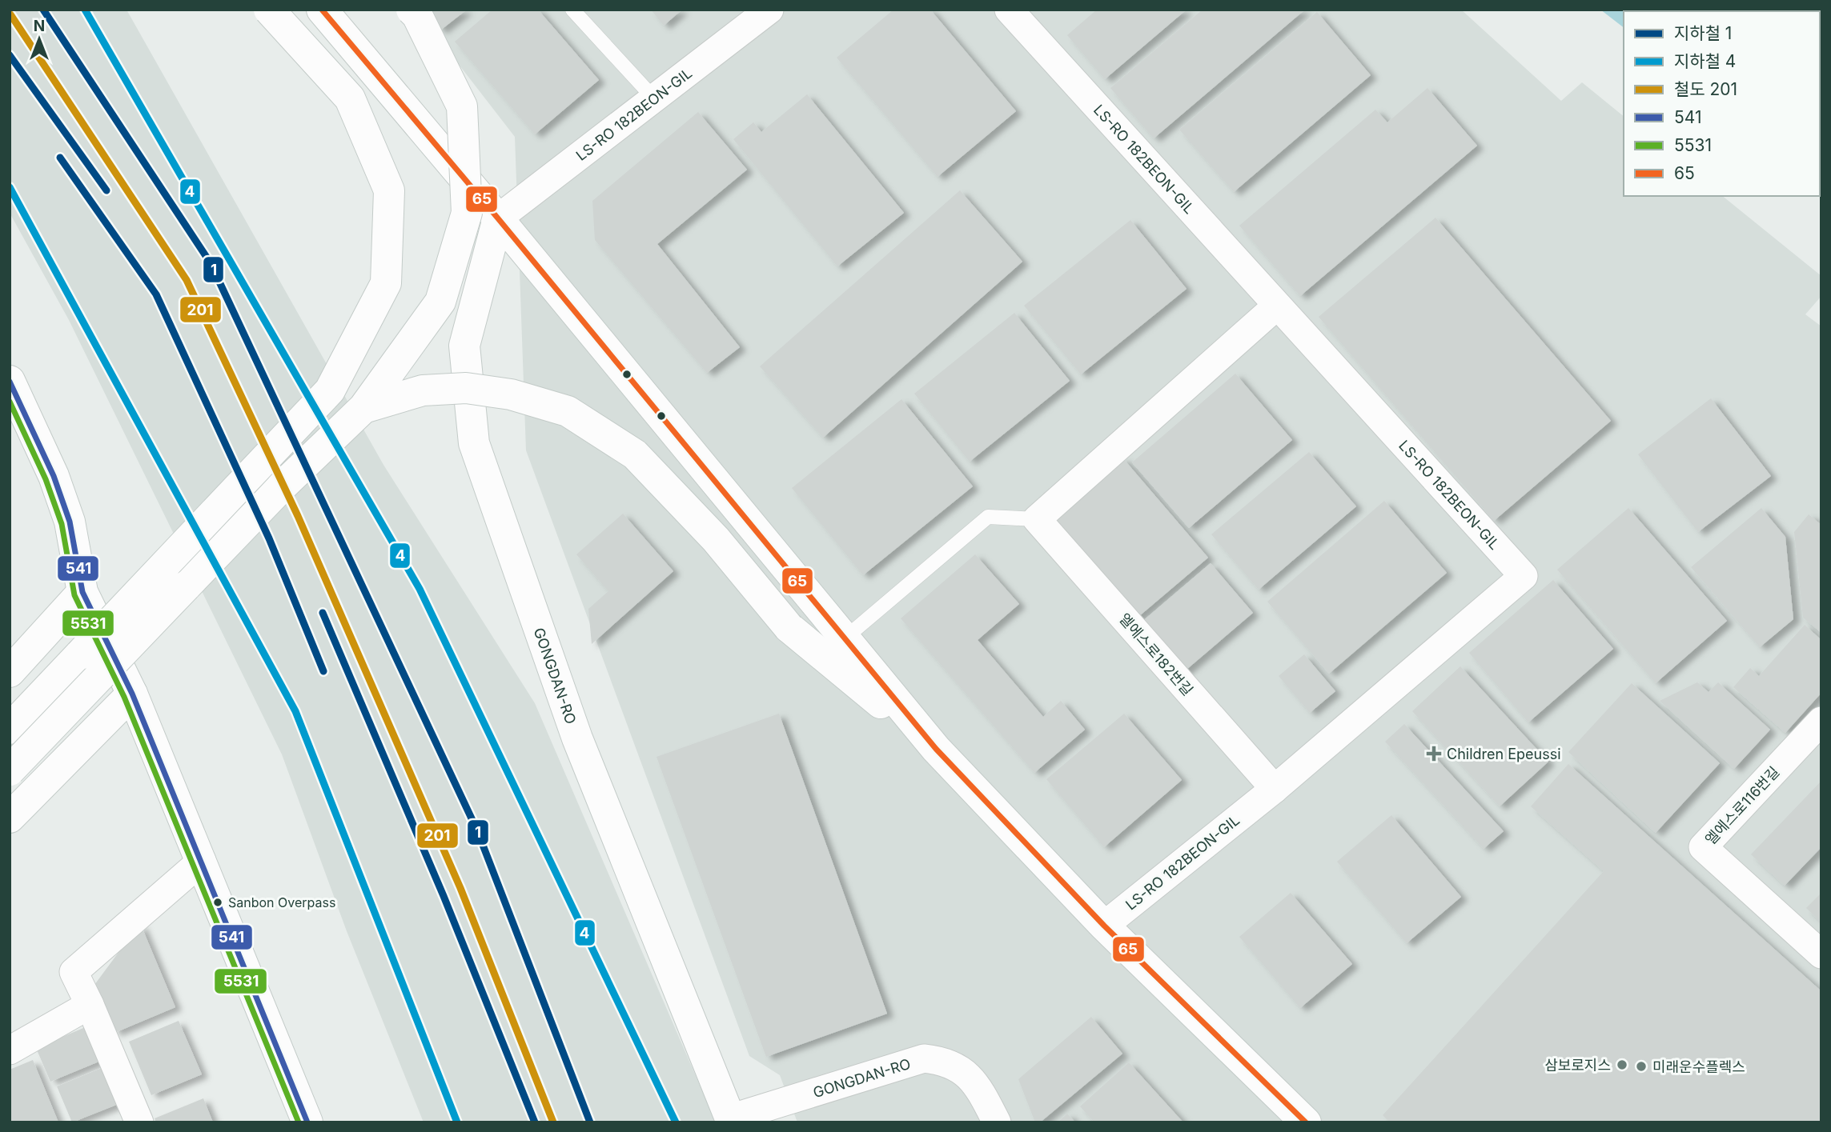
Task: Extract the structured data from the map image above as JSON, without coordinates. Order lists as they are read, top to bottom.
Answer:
{
  "streets": {
    "street": [
      "LS-RO 182BEON-GIL",
      "엘에스로182번길",
      "GONGDAN-RO",
      "엘에스로116번길"
    ]
  },
  "crossings": [
    ["LS-RO 182BEON-GIL", "엘에스로182번길"],
    ["LS-RO 182BEON-GIL", "GONGDAN-RO"]
  ],
  "places": {
    "health": ["Children Epeussi"],
    "other": ["Sanbon Overpass", "삼보로지스", "미래운수플렉스"]
  },
  "lines": [
    "metro line 1",
    "metro line 4",
    "transit line 65",
    "rail line 201",
    "transit line 541",
    "transit line 5531"
  ],
  "legend": [
    "지하철 1",
    "지하철 4",
    "철도 201",
    "541",
    "5531",
    "65"
  ],
  "north": "top"
}
